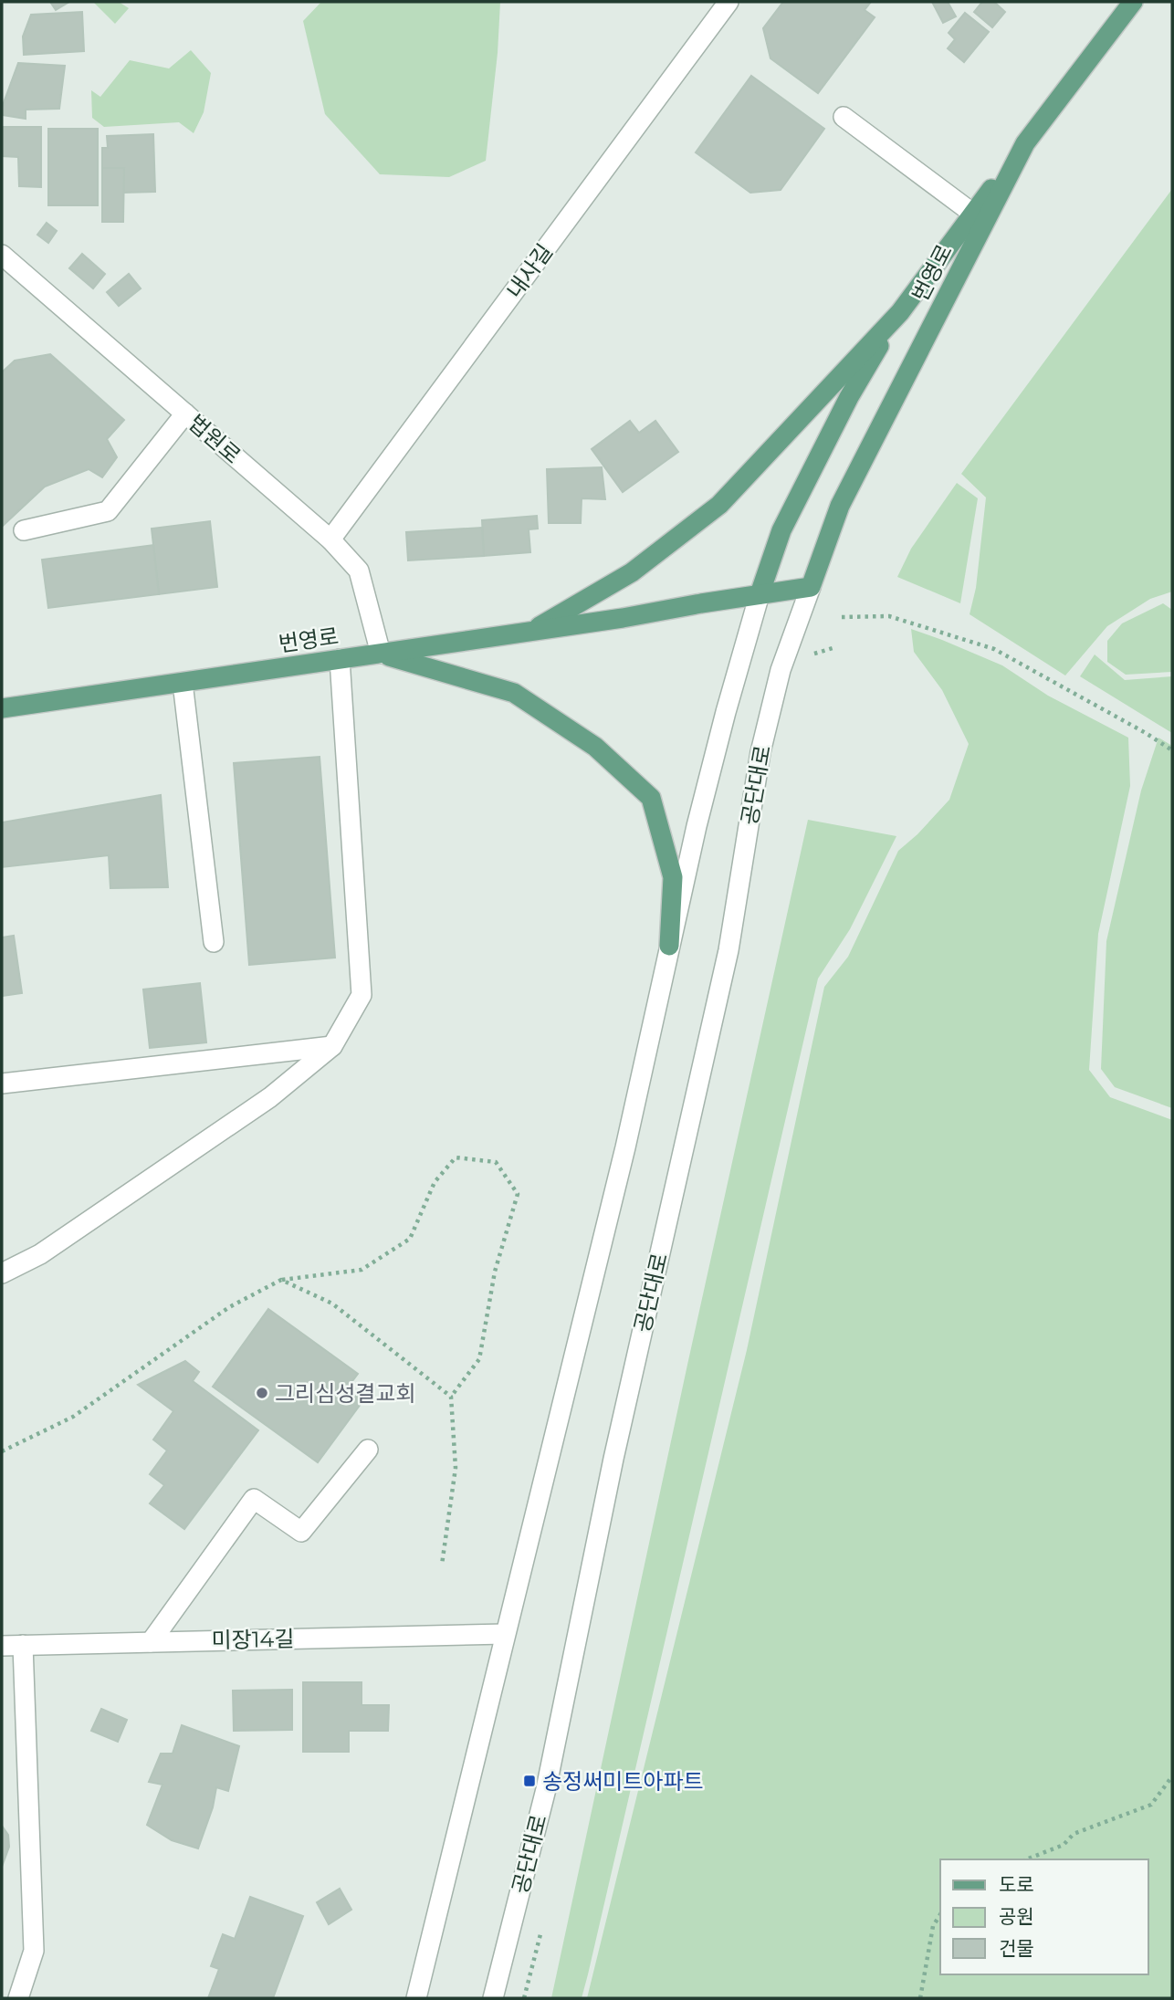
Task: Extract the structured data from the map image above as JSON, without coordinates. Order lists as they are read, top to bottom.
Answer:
{
  "streets": {
    "main road": ["번영로"],
    "street": [
      "내사길",
      "법원로",
      "공단대로",
      "미장14길"
    ]
  },
  "crossings": [
    ["내사길", "법원로"],
    ["번영로", "법원로"],
    ["번영로", "공단대로"]
  ],
  "places": {
    "other": ["그리심성결교회"],
    "transit": ["송정써미트아파트"]
  },
  "legend": ["도로", "공원", "건물"]
}
